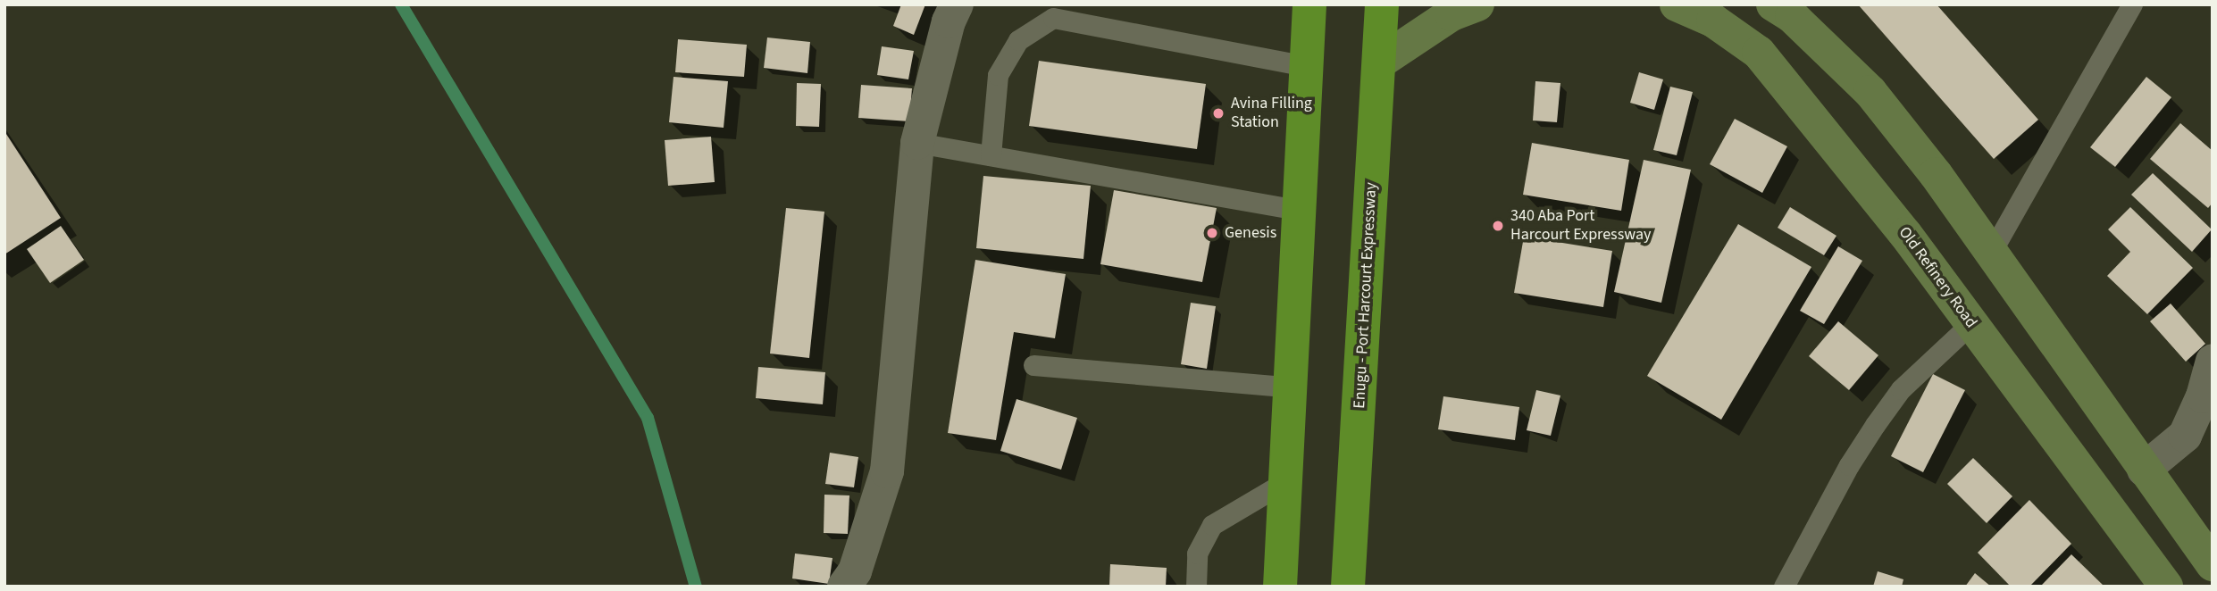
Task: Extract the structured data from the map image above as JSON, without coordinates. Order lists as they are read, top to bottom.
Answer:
{
  "streets": {
    "highway": ["Enugu - Port Harcourt Expressway"],
    "main road": ["Old Refinery Road"]
  },
  "places": ["Avina Filling Station", "340 Aba Port Harcourt Expressway", "Genesis"]
}
